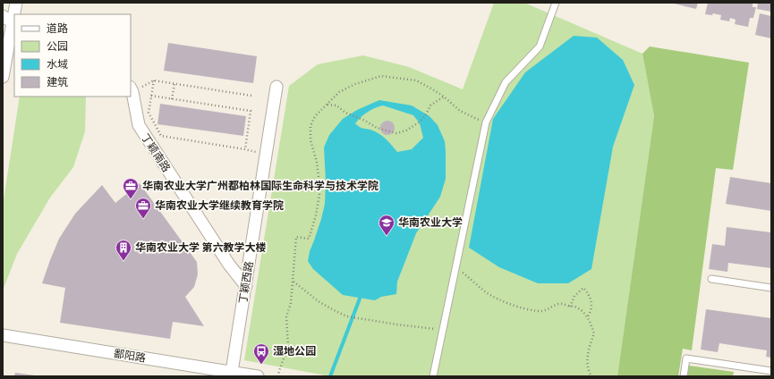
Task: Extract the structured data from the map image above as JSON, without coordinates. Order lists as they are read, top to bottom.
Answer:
{
  "streets": {
    "street": ["丁颖南路", "丁颖西路", "鄱阳路"]
  },
  "crossings": [
    ["丁颖南路", "丁颖西路"],
    ["丁颖西路", "鄱阳路"]
  ],
  "places": {
    "office": ["华南农业大学广州都柏林国际生命科学与技术学院", "华南农业大学继续教育学院"],
    "school or university": ["华南农业大学"],
    "building": ["华南农业大学 第六教学大楼"],
    "bus stop": ["湿地公园"]
  },
  "legend": [
    "道路",
    "公园",
    "水域",
    "建筑"
  ]
}
